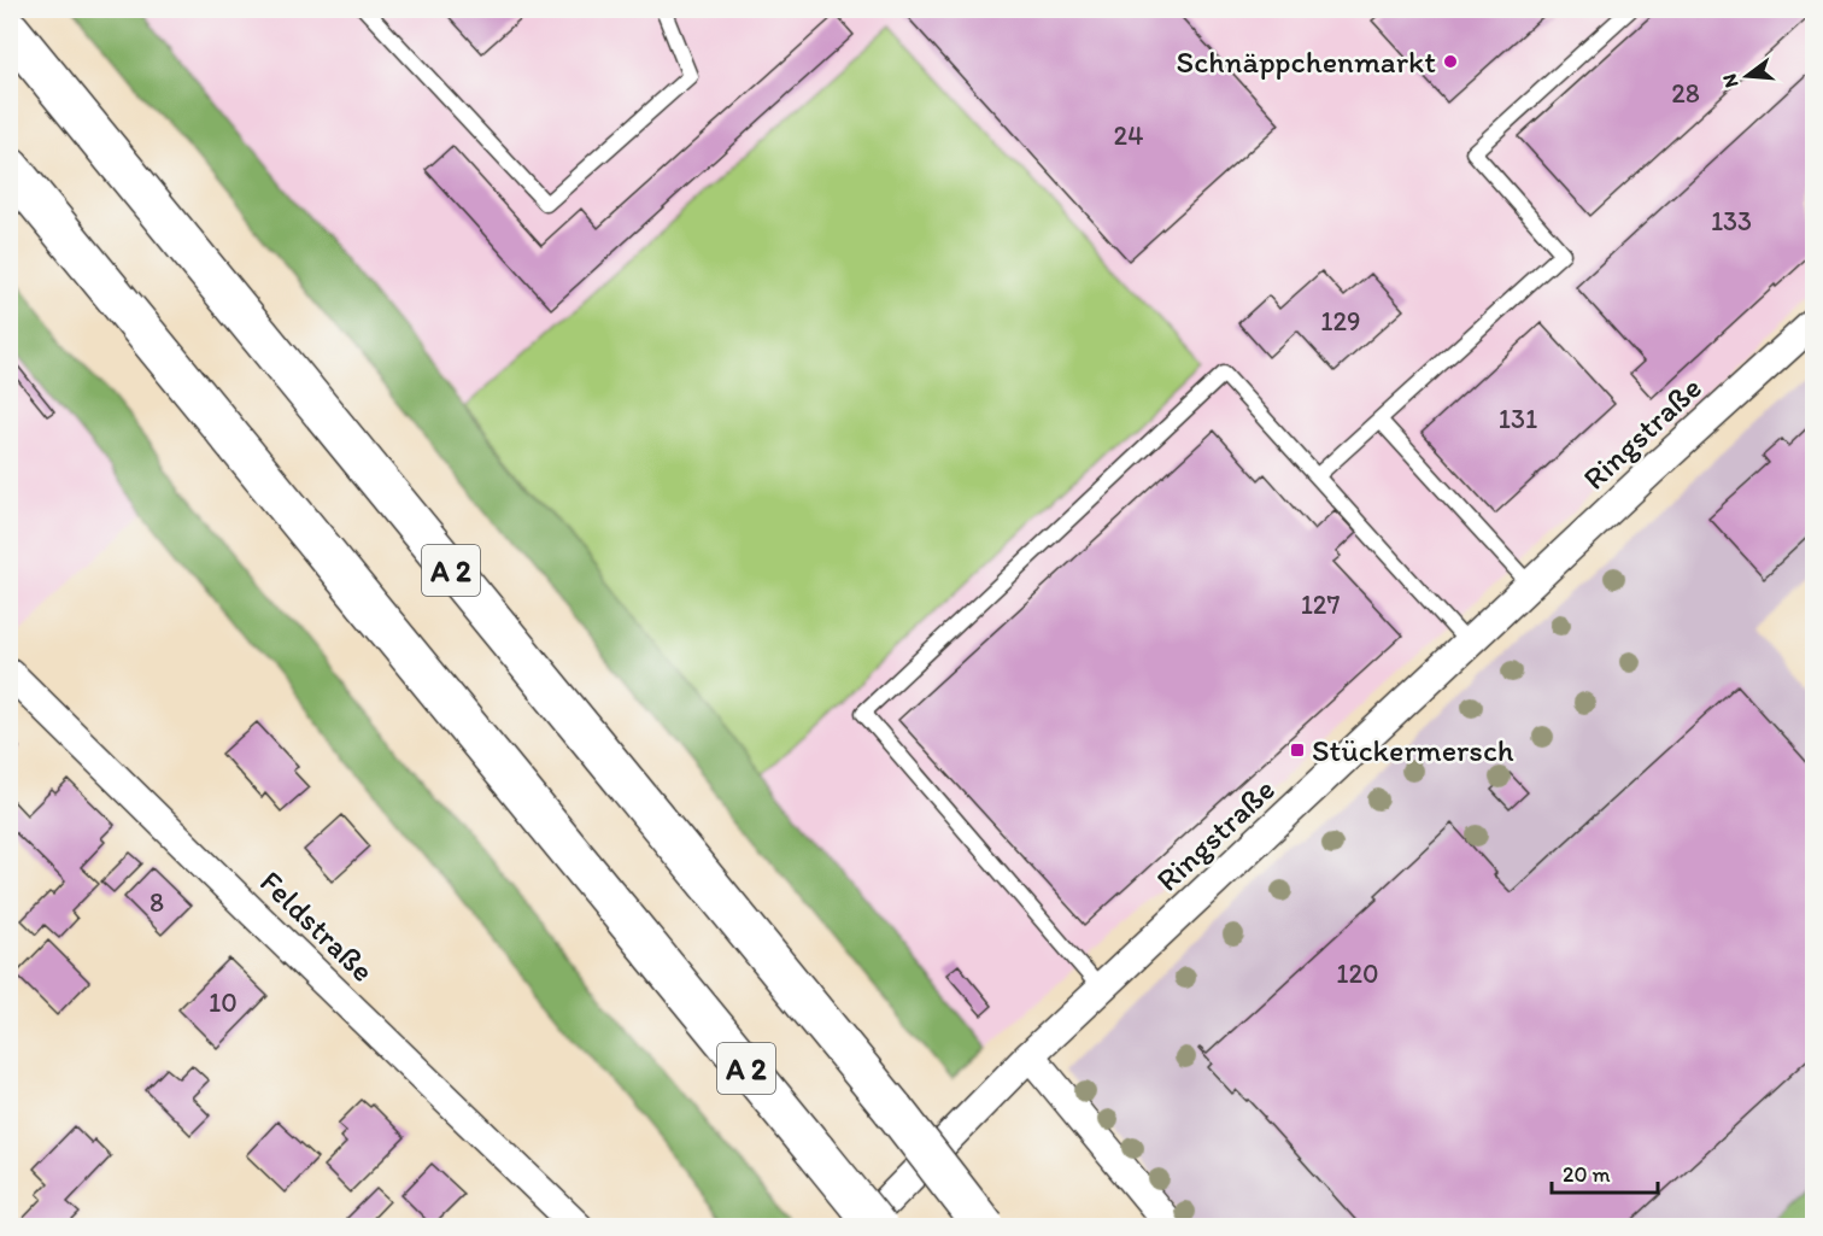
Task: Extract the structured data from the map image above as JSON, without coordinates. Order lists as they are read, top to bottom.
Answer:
{
  "streets": {
    "highway": ["A 2"],
    "street": ["Ringstraße", "Feldstraße"]
  },
  "places": {
    "other": ["Schnäppchenmarkt"],
    "transit": ["Stückermersch"]
  },
  "house_numbers": [
    "28",
    "24",
    "133",
    "129",
    "131",
    "127",
    "8",
    "120",
    "10"
  ],
  "scale_bar": "20 m",
  "north": "left"
}
